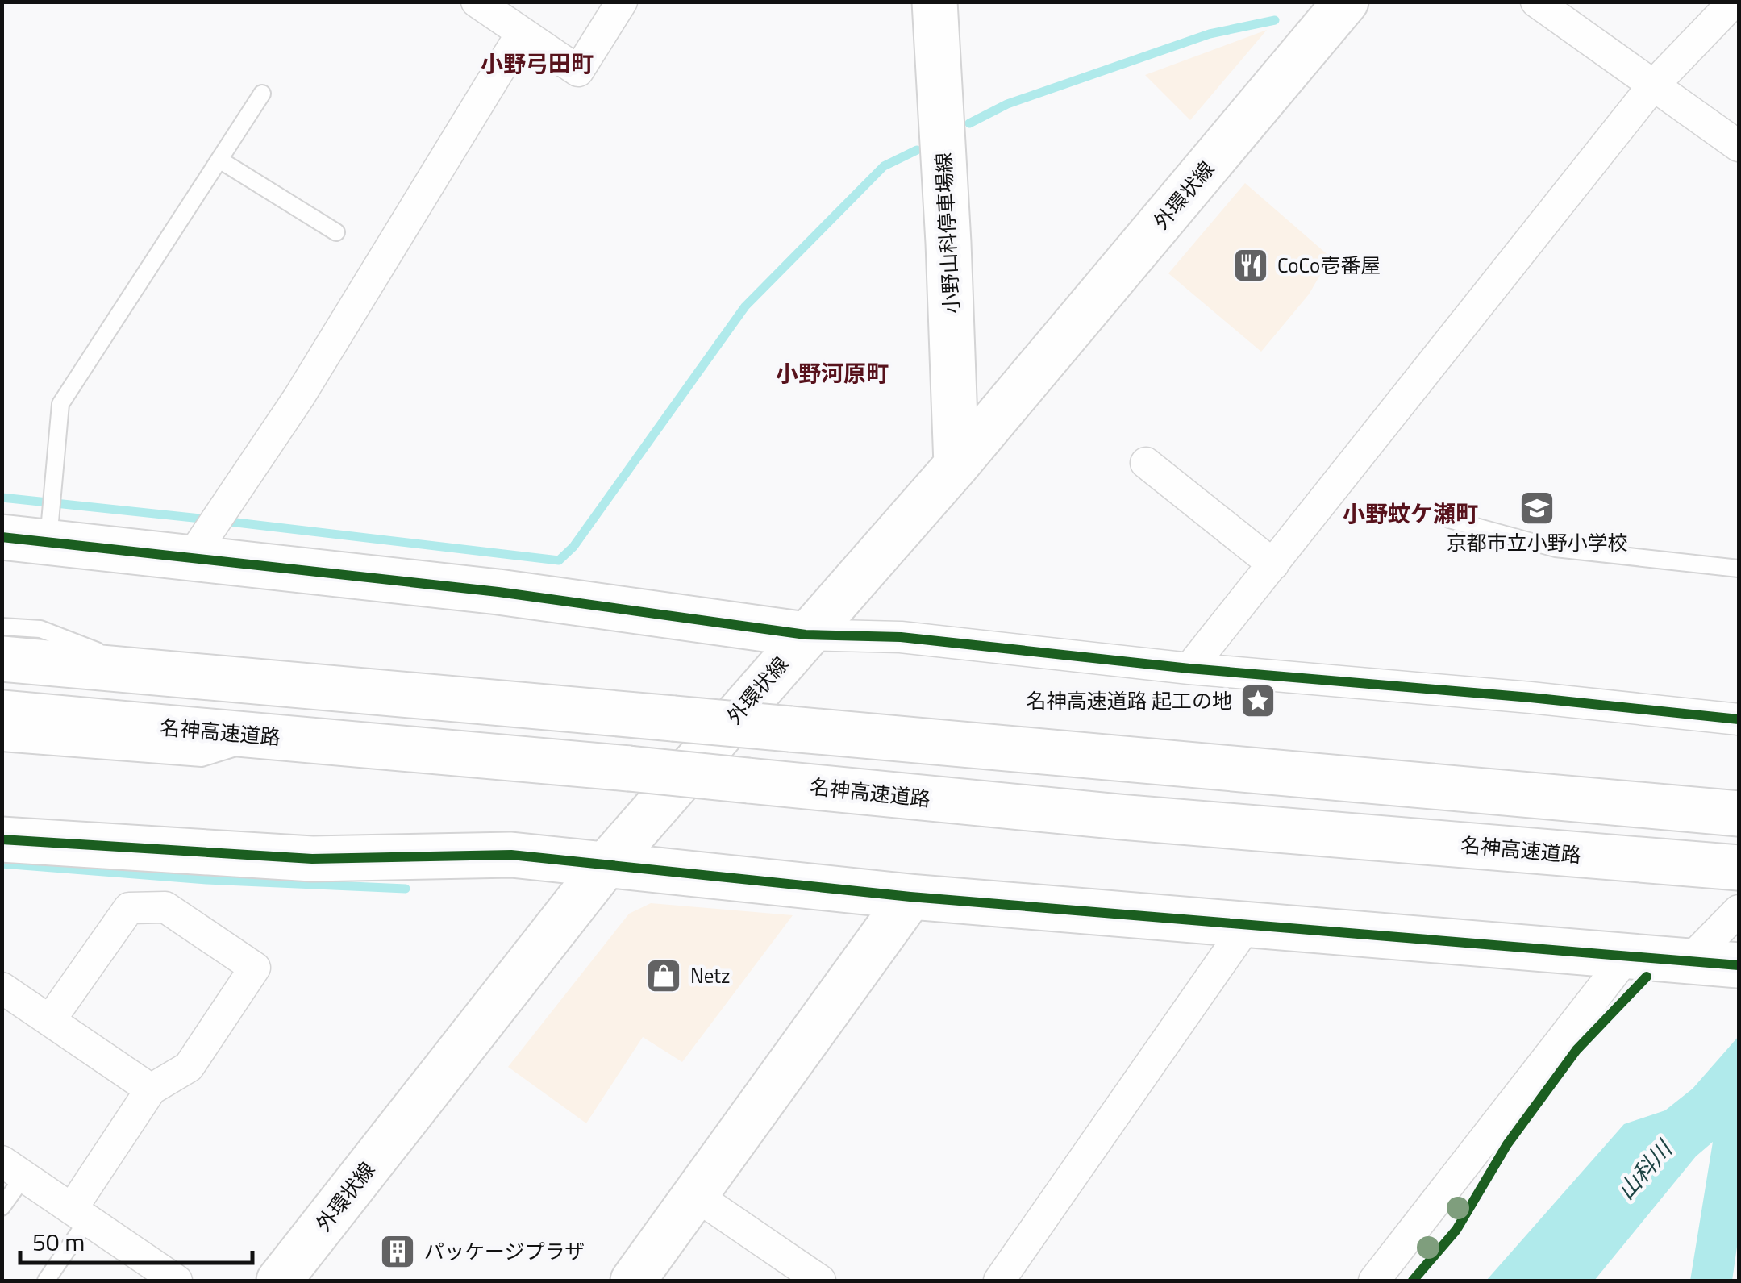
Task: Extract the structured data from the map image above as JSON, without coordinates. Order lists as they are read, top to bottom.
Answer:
{
  "streets": {
    "main road": ["外環状線", "小野山科停車場線", "名神高速道路"]
  },
  "crossings": [
    ["外環状線", "小野山科停車場線"]
  ],
  "districts": ["小野弓田町", "小野河原町", "小野蚊ケ瀬町"],
  "water": ["山科川"],
  "places": {
    "restaurant": ["CoCo壱番屋"],
    "school or university": ["京都市立小野小学校"],
    "place": ["名神高速道路 起工の地"],
    "shop": ["Netz"],
    "building": ["パッケージプラザ"]
  },
  "scale_bar": "50 m"
}
